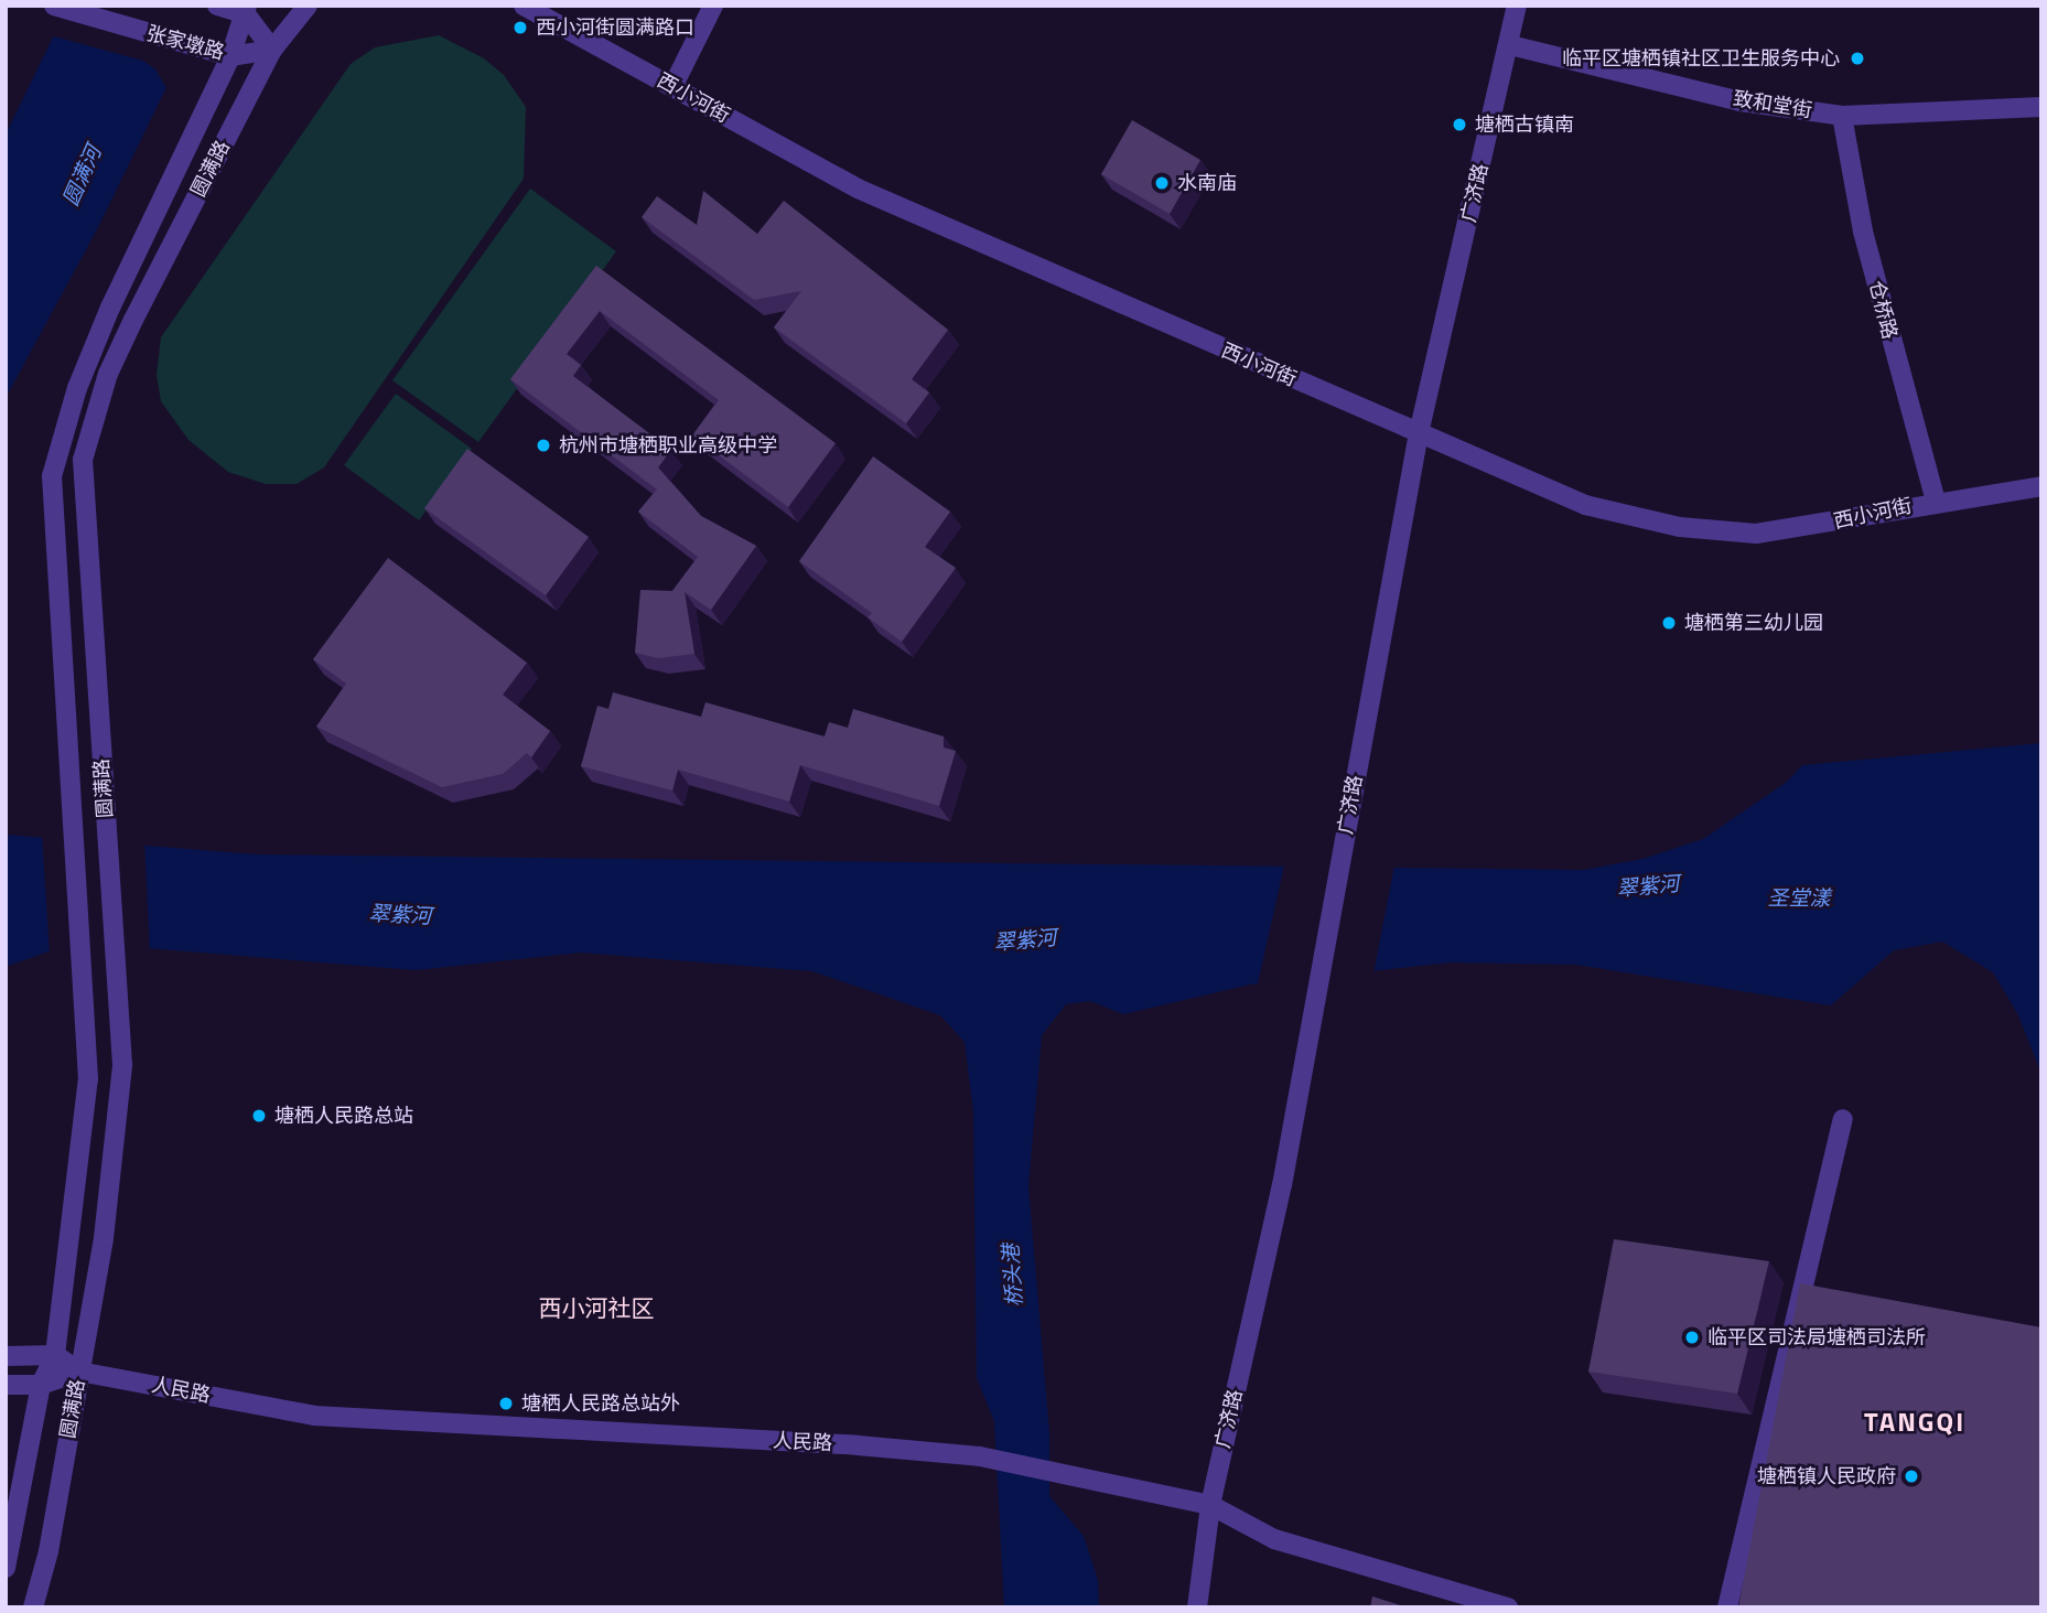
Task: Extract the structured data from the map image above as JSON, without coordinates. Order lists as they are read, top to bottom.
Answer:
{
  "streets": {
    "street": [
      "张家墩路",
      "西小河街",
      "致和堂街",
      "圆满路",
      "广济路",
      "仓桥路",
      "人民路"
    ]
  },
  "crossings": [
    ["张家墩路", "圆满路"],
    ["西小河街", "广济路"],
    ["西小河街", "仓桥路"],
    ["致和堂街", "广济路"],
    ["致和堂街", "仓桥路"],
    ["圆满路", "人民路"],
    ["广济路", "人民路"]
  ],
  "districts": ["西小河社区", "TANGQI"],
  "water": [
    "圆满河",
    "翠紫河",
    "圣堂漾",
    "桥头港"
  ],
  "places": [
    "西小河街圆满路口",
    "临平区塘栖镇社区卫生服务中心",
    "塘栖古镇南",
    "水南庙",
    "杭州市塘栖职业高级中学",
    "塘栖第三幼儿园",
    "塘栖人民路总站",
    "临平区司法局塘栖司法所",
    "塘栖人民路总站外",
    "塘栖镇人民政府"
  ]
}
